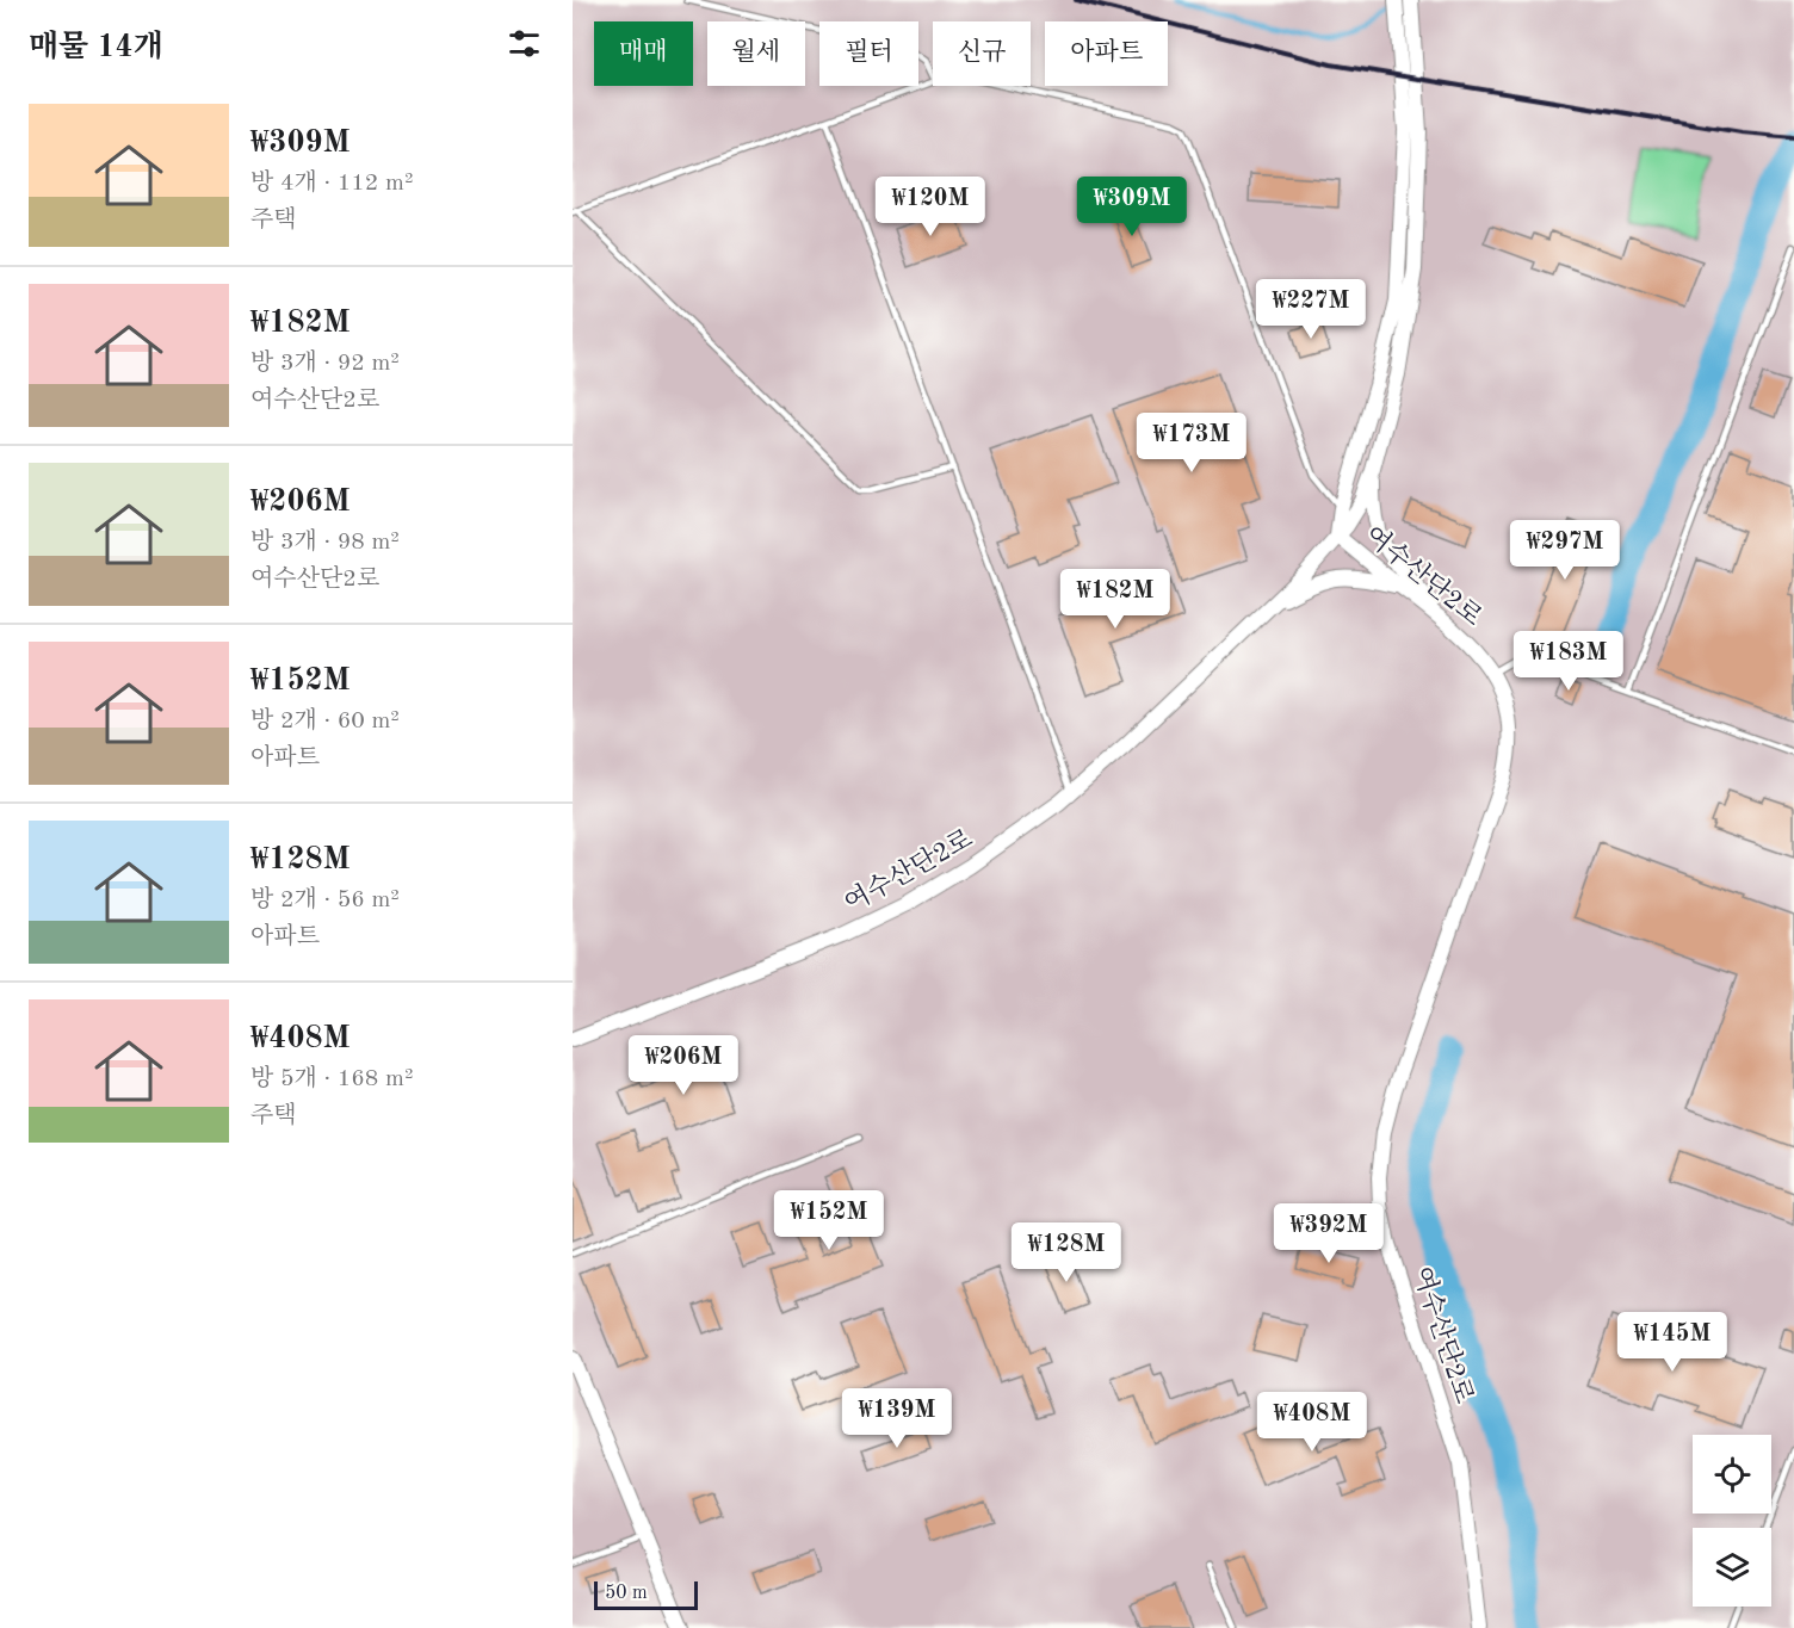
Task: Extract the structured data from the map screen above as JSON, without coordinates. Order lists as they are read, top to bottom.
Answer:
{
  "streets": {
    "street": ["여수산단2로"]
  },
  "scale_bar": "50 m",
  "page": {
    "heading": "매물 14개",
    "chip": [
      "매매",
      "월세",
      "필터",
      "신규",
      "아파트"
    ],
    "list": [
      {
        "name": "₩309M",
        "note": "방 4개 · 112 m² · 주택"
      },
      {
        "name": "₩182M",
        "note": "방 3개 · 92 m² · 여수산단2로"
      },
      {
        "name": "₩206M",
        "note": "방 3개 · 98 m² · 여수산단2로"
      },
      {
        "name": "₩152M",
        "note": "방 2개 · 60 m² · 아파트"
      },
      {
        "name": "₩128M",
        "note": "방 2개 · 56 m² · 아파트"
      },
      {
        "name": "₩408M",
        "note": "방 5개 · 168 m² · 주택"
      }
    ],
    "price": [
      "₩120M",
      "₩309M",
      "₩227M",
      "₩173M",
      "₩297M",
      "₩182M",
      "₩183M",
      "₩206M",
      "₩152M",
      "₩392M",
      "₩128M",
      "₩145M",
      "₩139M",
      "₩408M"
    ],
    "scale": "50 m"
  }
}
